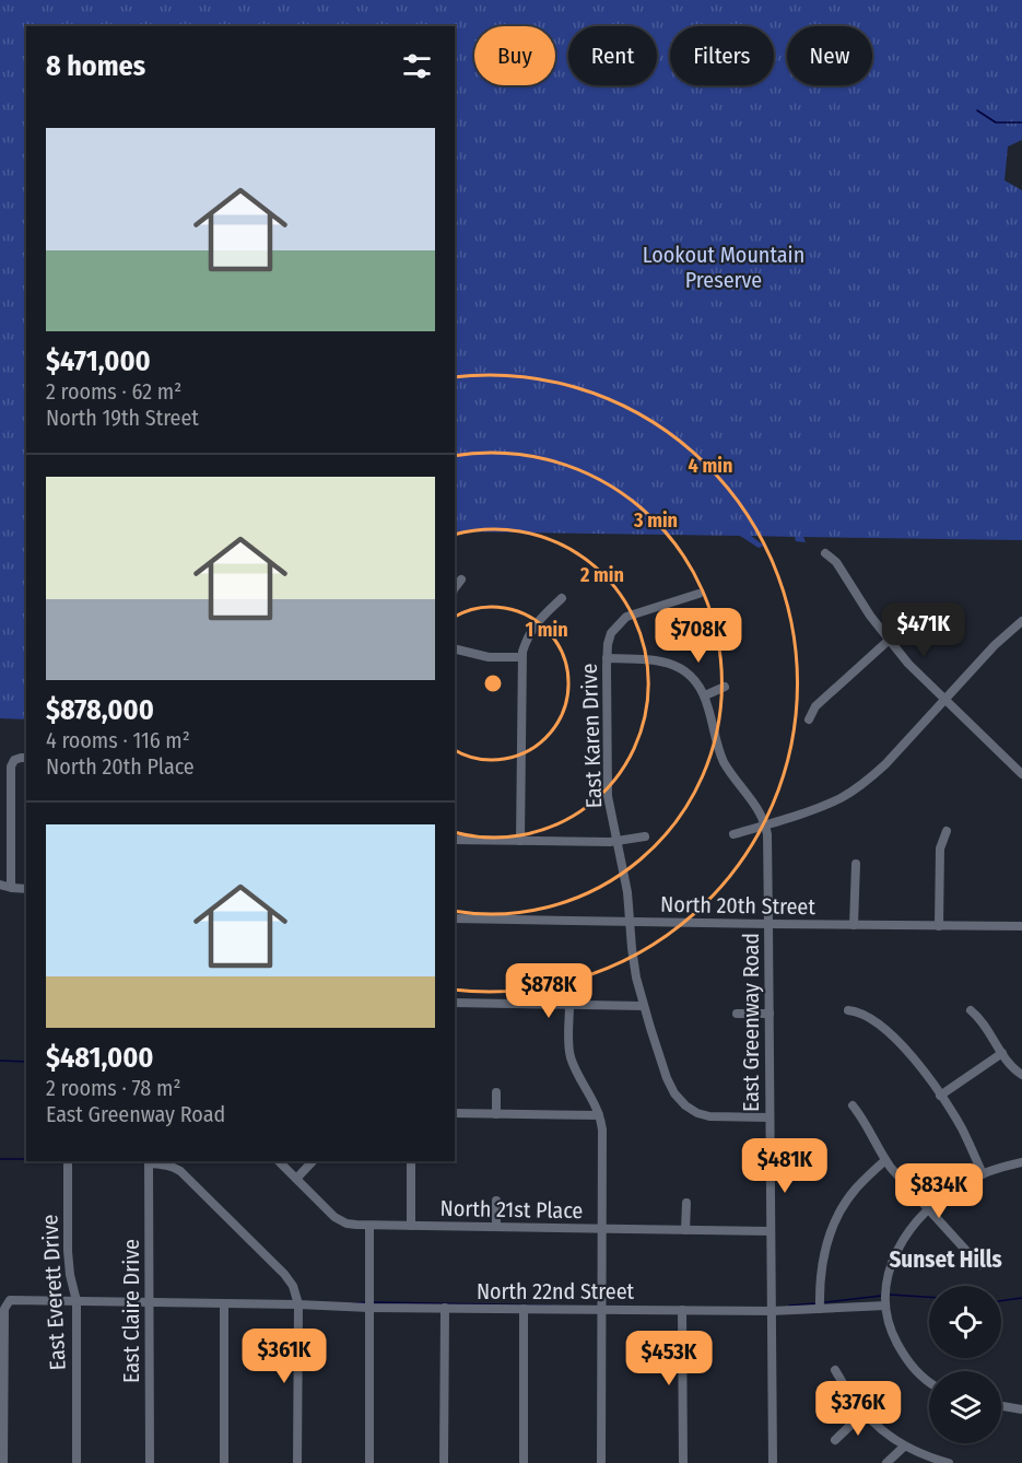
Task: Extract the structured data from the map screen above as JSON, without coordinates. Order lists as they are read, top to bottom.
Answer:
{
  "streets": {
    "street": [
      "East Karen Drive",
      "North 20th Street",
      "East Greenway Road",
      "North 21st Place",
      "North 22nd Street",
      "East Everett Drive",
      "East Claire Drive"
    ]
  },
  "crossings": [
    ["East Karen Drive", "North 20th Street"],
    ["East Karen Drive", "East Greenway Road"],
    ["North 20th Street", "East Greenway Road"],
    ["East Greenway Road", "North 21st Place"],
    ["East Greenway Road", "North 22nd Street"],
    ["North 22nd Street", "East Everett Drive"],
    ["North 22nd Street", "East Claire Drive"]
  ],
  "districts": ["Sunset Hills"],
  "parks": ["Lookout Mountain Preserve"],
  "page": {
    "chip": [
      "Buy",
      "Rent",
      "Filters",
      "New"
    ],
    "heading": "8 homes",
    "list": [
      {
        "name": "$471,000",
        "note": "2 rooms · 62 m² · North 19th Street"
      },
      {
        "name": "$878,000",
        "note": "4 rooms · 116 m² · North 20th Place"
      },
      {
        "name": "$481,000",
        "note": "2 rooms · 78 m² · East Greenway Road"
      }
    ],
    "price": [
      "$471K",
      "$708K",
      "$878K",
      "$481K",
      "$834K",
      "$361K",
      "$453K",
      "$376K"
    ]
  },
  "rings": [
    "4 min",
    "3 min",
    "2 min",
    "1 min"
  ]
}
